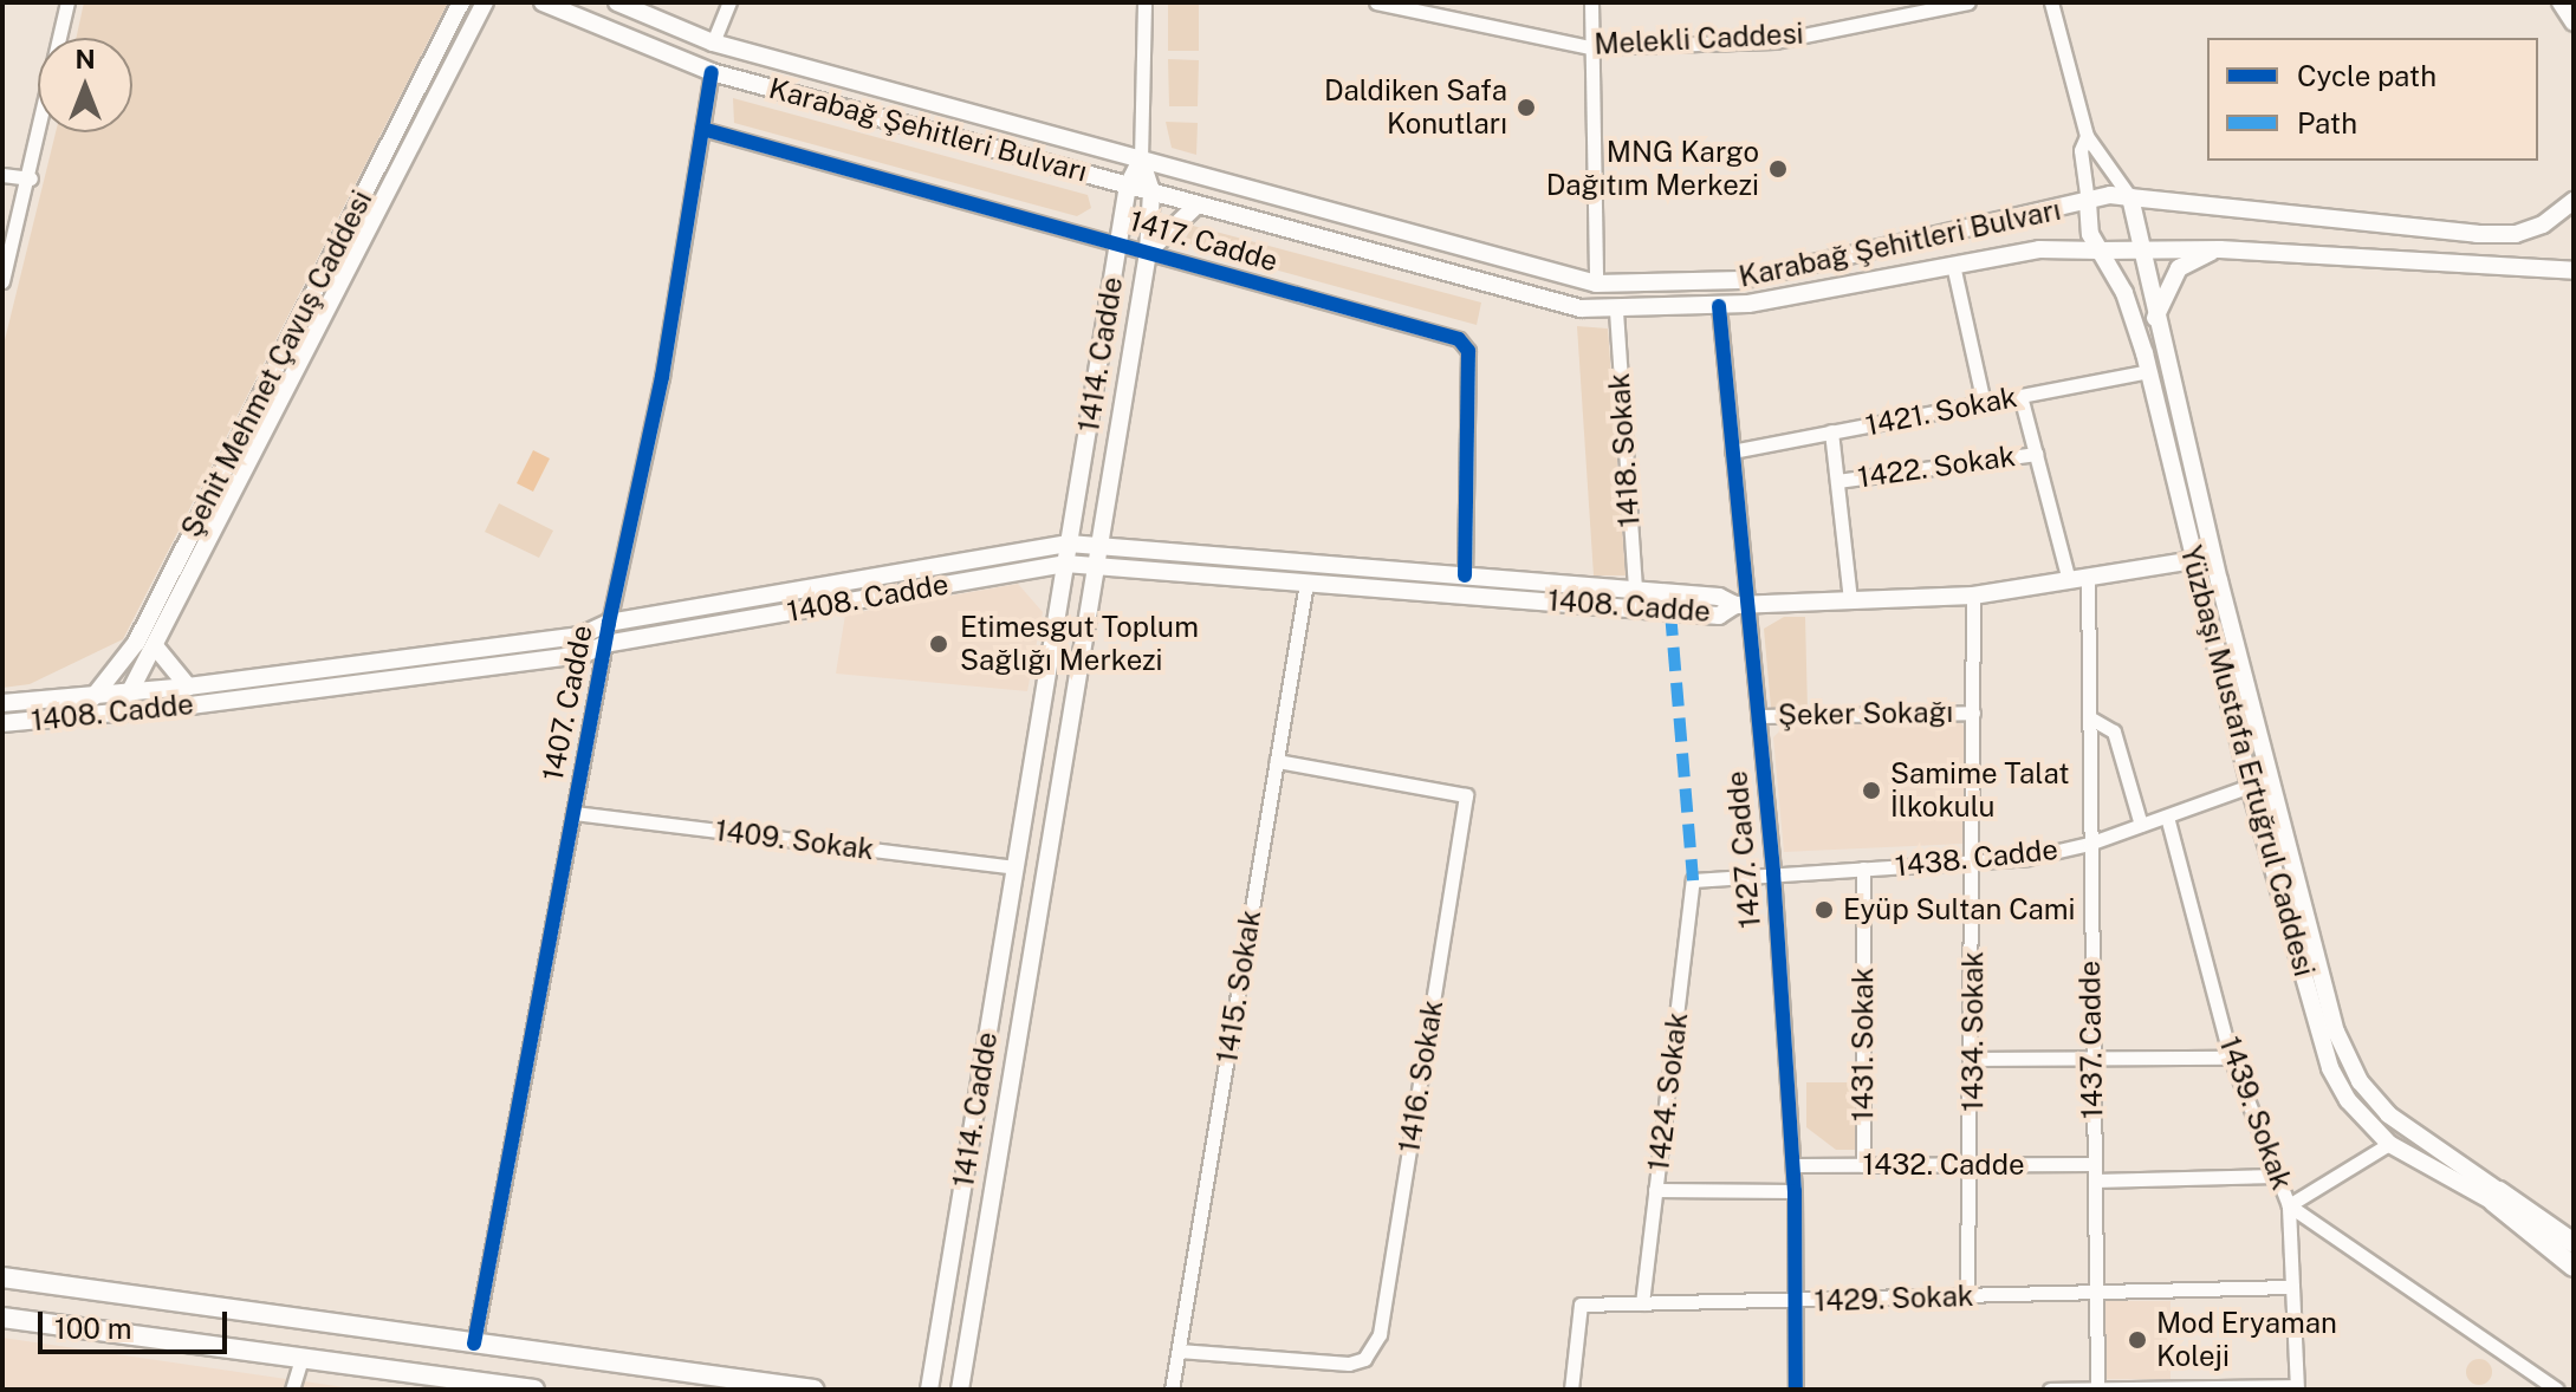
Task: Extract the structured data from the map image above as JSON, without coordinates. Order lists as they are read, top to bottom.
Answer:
{
  "streets": {
    "main road": [
      "Karabağ Şehitleri Bulvarı",
      "1414. Cadde",
      "Şehit Mehmet Çavuş Caddesi",
      "1408. Cadde",
      "Yüzbaşı Mustafa Ertuğrul Caddesi"
    ],
    "street": [
      "Melekli Caddesi",
      "1417. Cadde",
      "1421. Sokak",
      "1418. Sokak",
      "1422. Sokak",
      "1407. Cadde",
      "Şeker Sokağı",
      "1409. Sokak",
      "1427. Cadde",
      "1438. Cadde",
      "1415. Sokak",
      "1434. Sokak",
      "1437. Cadde",
      "1431. Sokak",
      "1416. Sokak",
      "1424. Sokak",
      "1439. Sokak",
      "1432. Cadde",
      "1429. Sokak"
    ]
  },
  "crossings": [
    ["Karabağ Şehitleri Bulvarı", "1414. Cadde"],
    ["Karabağ Şehitleri Bulvarı", "1418. Sokak"],
    ["Karabağ Şehitleri Bulvarı", "1407. Cadde"],
    ["Karabağ Şehitleri Bulvarı", "Yüzbaşı Mustafa Ertuğrul Caddesi"],
    ["Karabağ Şehitleri Bulvarı", "1427. Cadde"],
    ["1417. Cadde", "1414. Cadde"],
    ["1417. Cadde", "1408. Cadde"],
    ["1417. Cadde", "1407. Cadde"],
    ["1414. Cadde", "1408. Cadde"],
    ["1414. Cadde", "1409. Sokak"],
    ["Şehit Mehmet Çavuş Caddesi", "1408. Cadde"],
    ["1421. Sokak", "Yüzbaşı Mustafa Ertuğrul Caddesi"],
    ["1421. Sokak", "1427. Cadde"],
    ["1418. Sokak", "1408. Cadde"],
    ["1408. Cadde", "1407. Cadde"],
    ["1408. Cadde", "Yüzbaşı Mustafa Ertuğrul Caddesi"],
    ["1408. Cadde", "1427. Cadde"],
    ["1408. Cadde", "1415. Sokak"],
    ["1408. Cadde", "1434. Sokak"],
    ["1408. Cadde", "1437. Cadde"],
    ["1407. Cadde", "1409. Sokak"],
    ["Şeker Sokağı", "1427. Cadde"],
    ["Şeker Sokağı", "1434. Sokak"],
    ["Yüzbaşı Mustafa Ertuğrul Caddesi", "1438. Cadde"],
    ["1427. Cadde", "1438. Cadde"],
    ["1427. Cadde", "1432. Cadde"],
    ["1427. Cadde", "1429. Sokak"],
    ["1438. Cadde", "1434. Sokak"],
    ["1438. Cadde", "1437. Cadde"],
    ["1438. Cadde", "1431. Sokak"],
    ["1438. Cadde", "1424. Sokak"],
    ["1438. Cadde", "1439. Sokak"],
    ["1415. Sokak", "1416. Sokak"],
    ["1434. Sokak", "1432. Cadde"],
    ["1434. Sokak", "1429. Sokak"],
    ["1437. Cadde", "1432. Cadde"],
    ["1437. Cadde", "1429. Sokak"],
    ["1431. Sokak", "1432. Cadde"],
    ["1424. Sokak", "1429. Sokak"]
  ],
  "places": [
    "Daldiken Safa Konutları",
    "MNG Kargo Dağıtım Merkezi",
    "Etimesgut Toplum Sağlığı Merkezi",
    "Samime Talat İlkokulu",
    "Eyüp Sultan Cami",
    "Mod Eryaman Koleji"
  ],
  "legend": ["Cycle path", "Path"],
  "scale_bar": "100 m",
  "north": "top"
}
